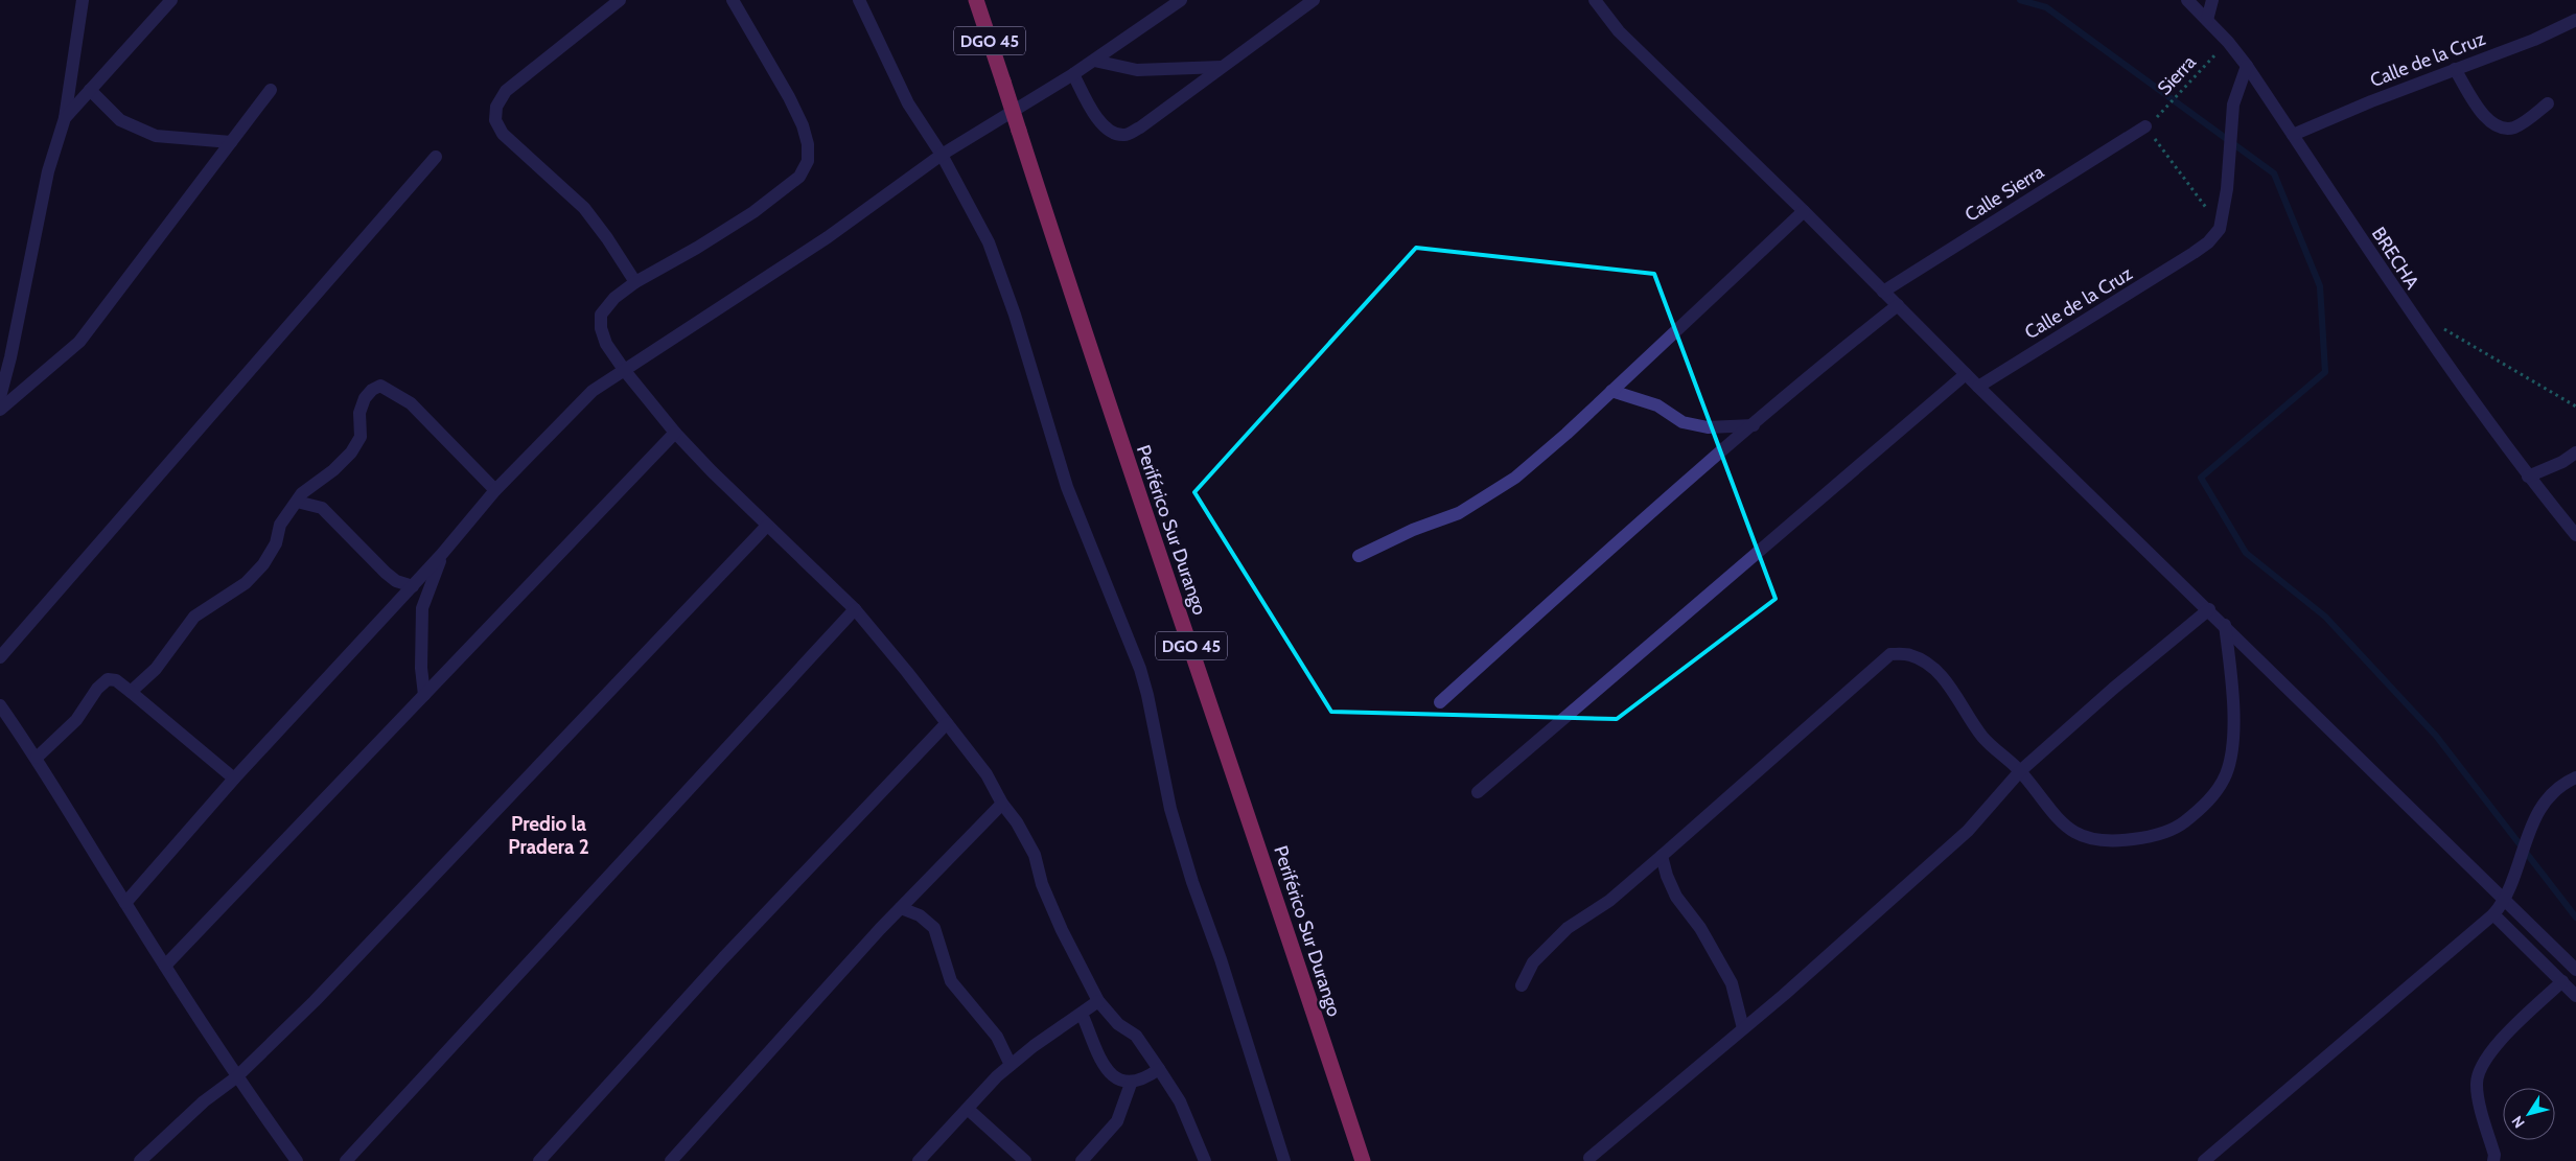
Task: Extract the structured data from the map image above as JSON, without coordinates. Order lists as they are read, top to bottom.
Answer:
{
  "streets": {
    "highway": ["DGO 45", "Periférico Sur Durango"],
    "street": ["Calle de la Cruz", "Calle Sierra", "BRECHA"],
    "path": ["Sierra"]
  },
  "crossings": [
    ["Calle de la Cruz", "BRECHA"],
    ["Sierra", "Calle Sierra"],
    ["Sierra", "BRECHA"]
  ],
  "districts": ["Predio la Pradera 2"],
  "north": "bottom left"
}
